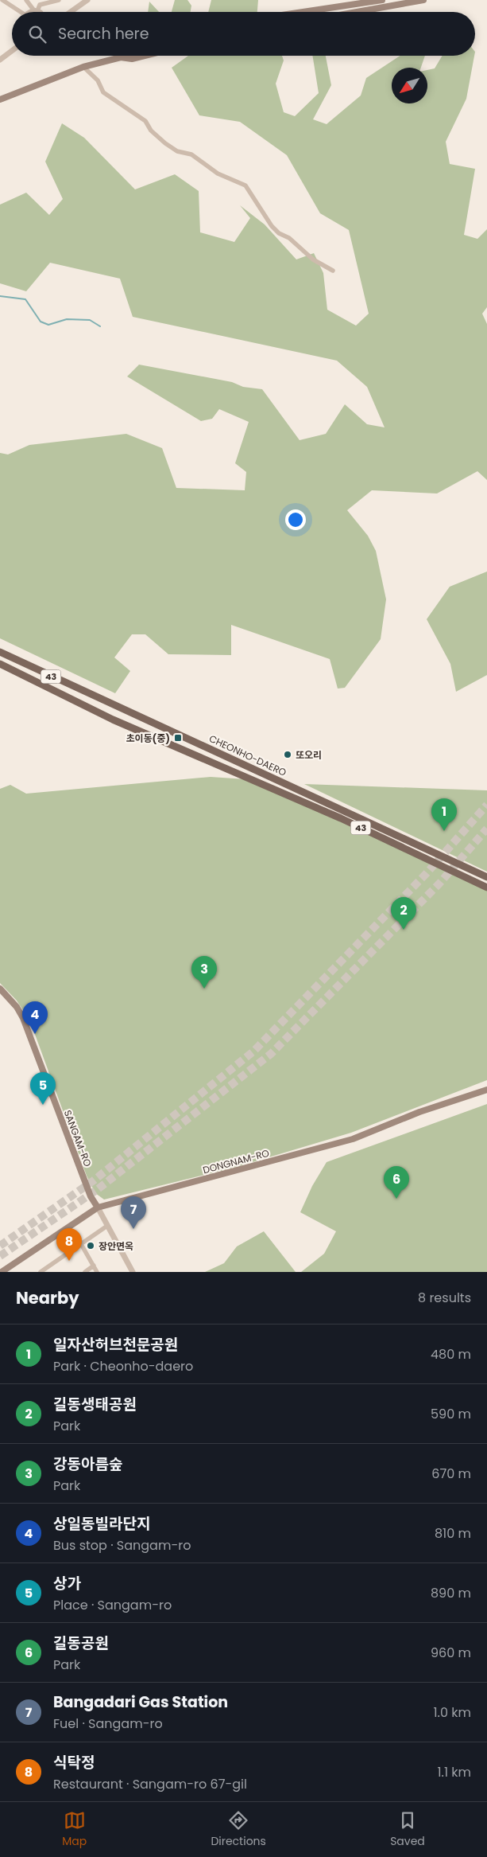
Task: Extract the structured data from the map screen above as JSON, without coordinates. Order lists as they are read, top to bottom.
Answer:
{
  "streets": {
    "main road": [
      "43",
      "CHEONHO-DAERO",
      "SANGAM-RO",
      "DONGNAM-RO"
    ]
  },
  "crossings": [
    ["SANGAM-RO", "DONGNAM-RO"]
  ],
  "places": {
    "transit": ["초이동(중)"],
    "other": ["또오리", "장안면옥"]
  },
  "north": "bottom left",
  "page": {
    "search": "Search here",
    "pins": [
      "1",
      "2",
      "3",
      "4",
      "5",
      "6",
      "7",
      "8"
    ],
    "heading": ["Nearby", "8 results"],
    "list": [
      {
        "mark": "1",
        "name": "일자산허브천문공원",
        "note": "Park · Cheonho-daero",
        "value": "480 m"
      },
      {
        "mark": "2",
        "name": "길동생태공원",
        "note": "Park",
        "value": "590 m"
      },
      {
        "mark": "3",
        "name": "강동아름숲",
        "note": "Park",
        "value": "670 m"
      },
      {
        "mark": "4",
        "name": "상일동빌라단지",
        "note": "Bus stop · Sangam-ro",
        "value": "810 m"
      },
      {
        "mark": "5",
        "name": "상가",
        "note": "Place · Sangam-ro",
        "value": "890 m"
      },
      {
        "mark": "6",
        "name": "길동공원",
        "note": "Park",
        "value": "960 m"
      },
      {
        "mark": "7",
        "name": "Bangadari Gas Station",
        "note": "Fuel · Sangam-ro",
        "value": "1.0 km"
      },
      {
        "mark": "8",
        "name": "식탁정",
        "note": "Restaurant · Sangam-ro 67-gil",
        "value": "1.1 km"
      }
    ],
    "nav": ["Map", "Directions", "Saved"]
  }
}
